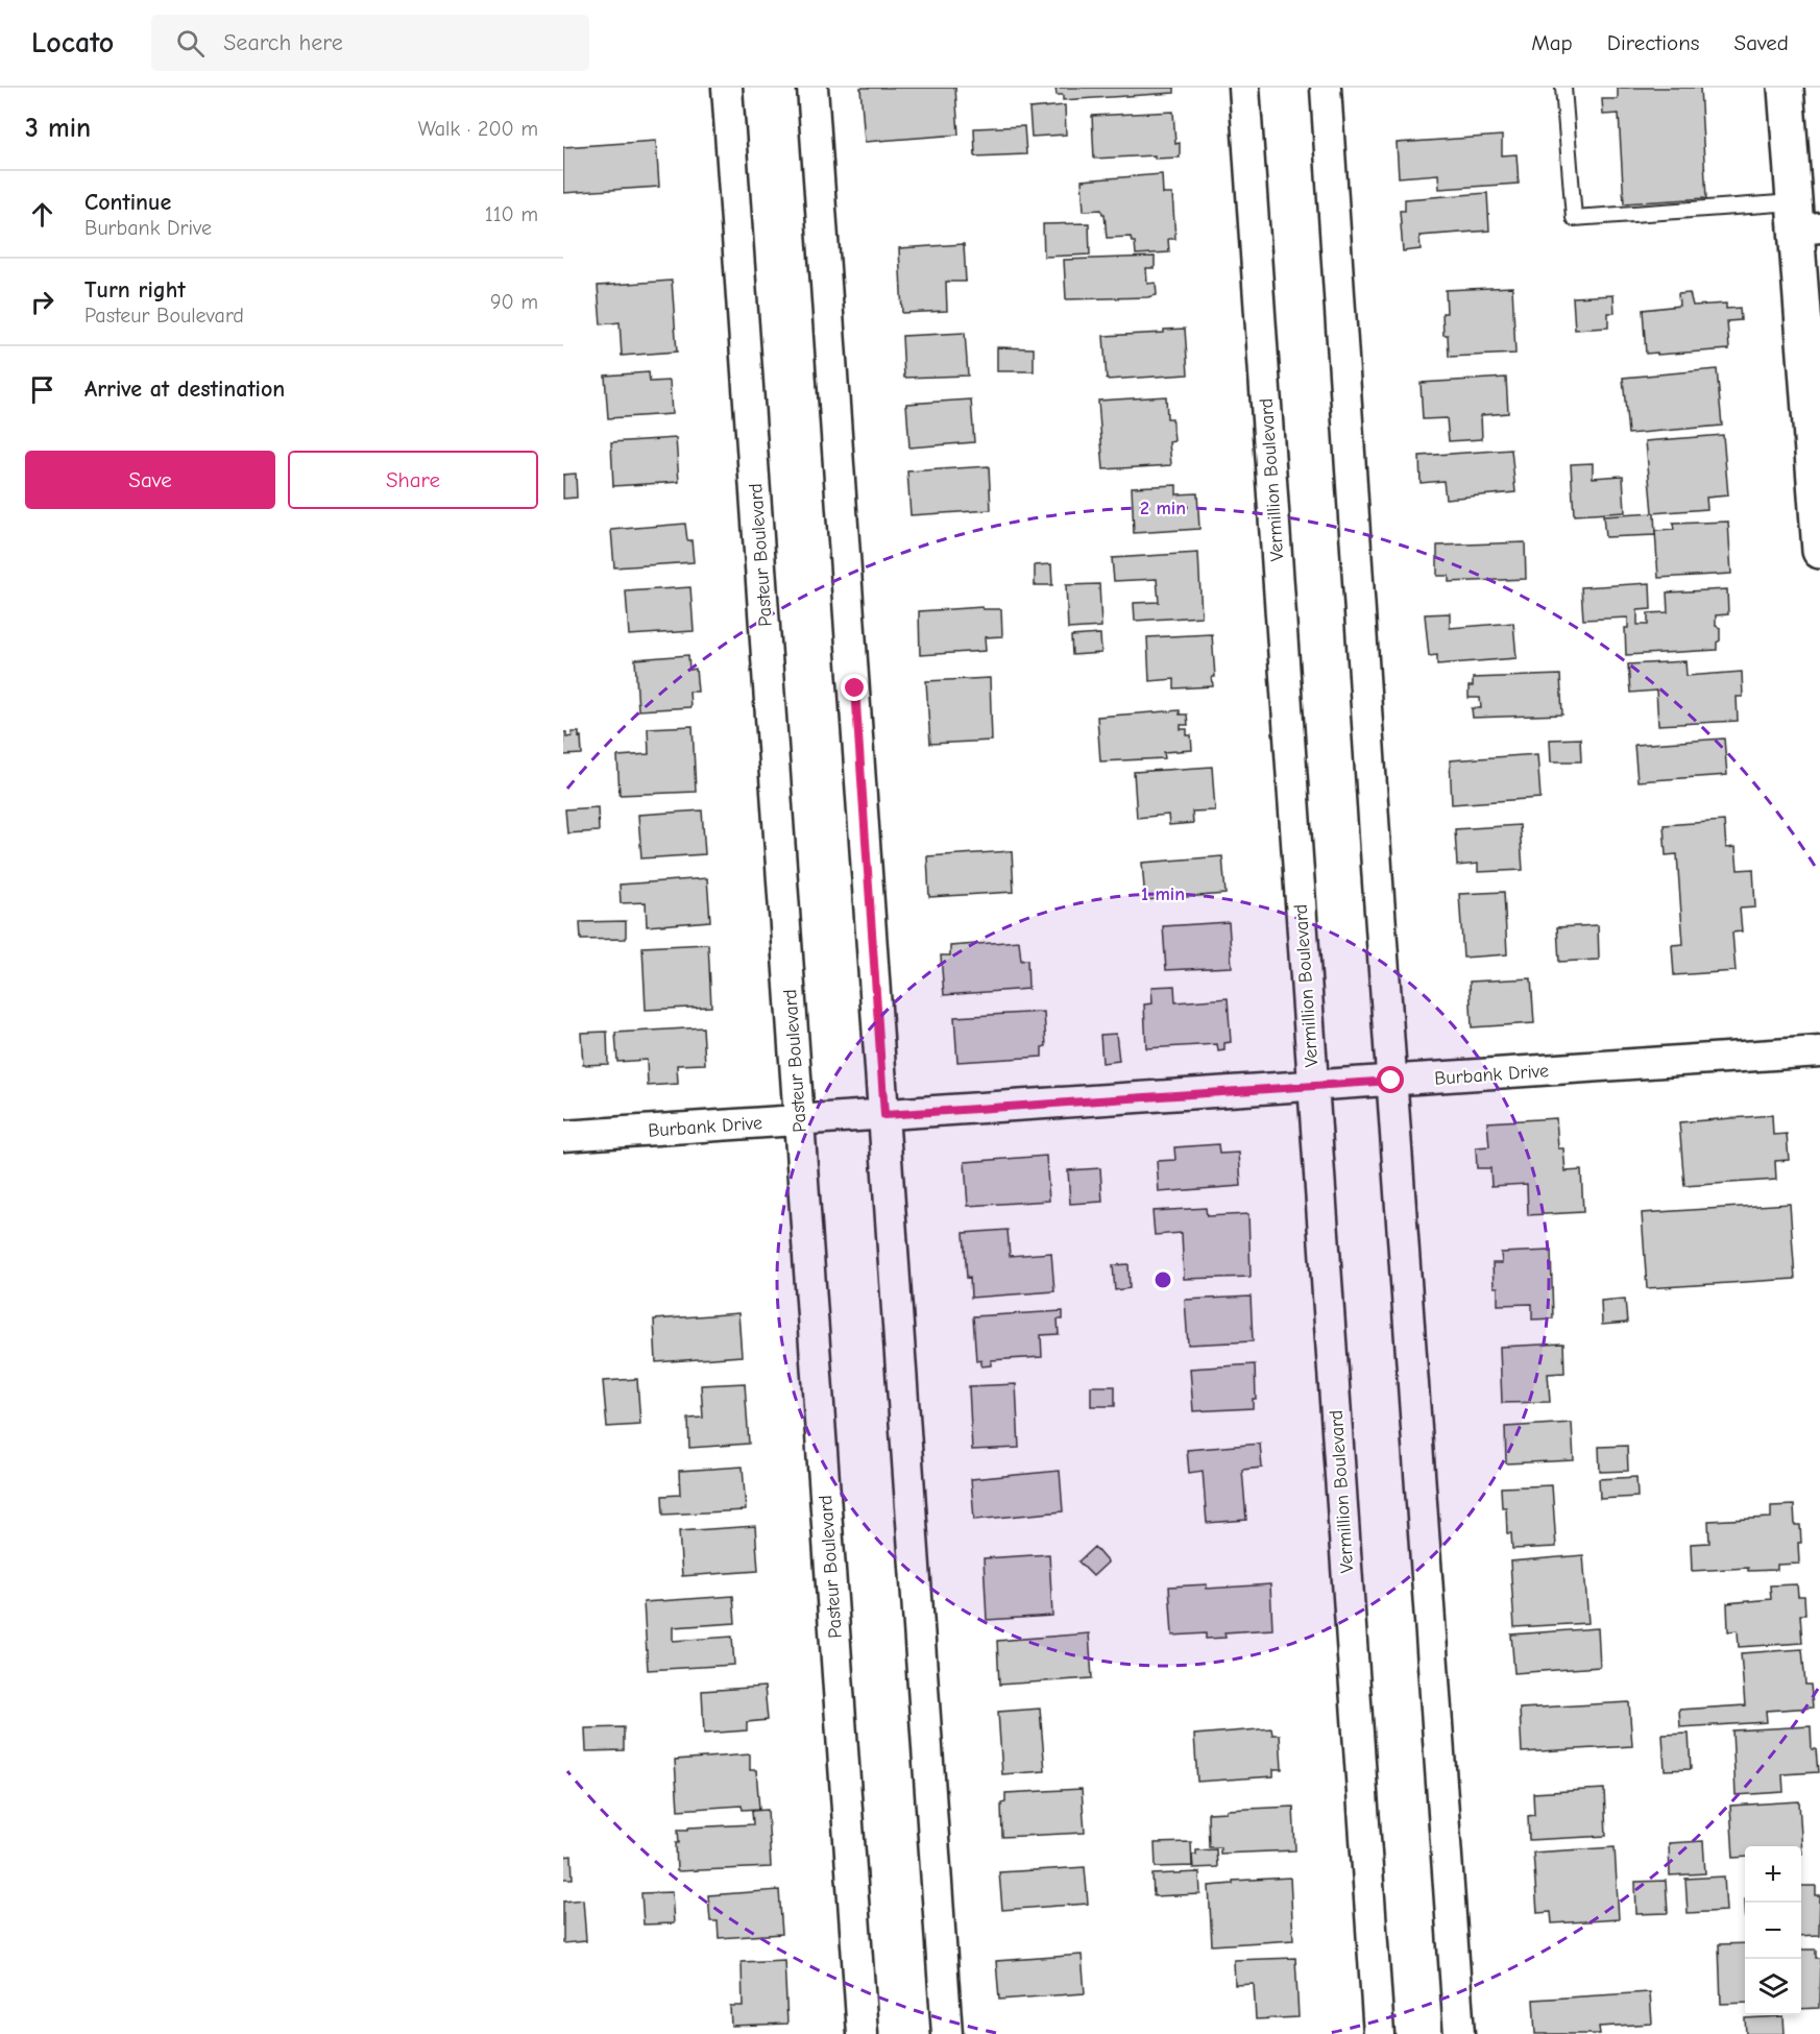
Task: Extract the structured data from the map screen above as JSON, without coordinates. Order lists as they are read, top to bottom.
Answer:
{
  "streets": {
    "street": ["Vermillion Boulevard", "Pasteur Boulevard", "Burbank Drive"]
  },
  "crossings": [
    ["Vermillion Boulevard", "Burbank Drive"],
    ["Pasteur Boulevard", "Burbank Drive"]
  ],
  "page": {
    "header": "Locato",
    "search": "Search here",
    "nav": ["Map", "Directions", "Saved"],
    "heading": ["3 min", "Walk · 200 m"],
    "list": [
      ["Continue", "Burbank Drive", "110 m"],
      ["Turn right", "Pasteur Boulevard", "90 m"],
      "Arrive at destination"
    ],
    "buttons": ["Save", "Share"],
    "map_buttons": ["+", "−"]
  },
  "rings": ["2 min", "1 min"]
}
